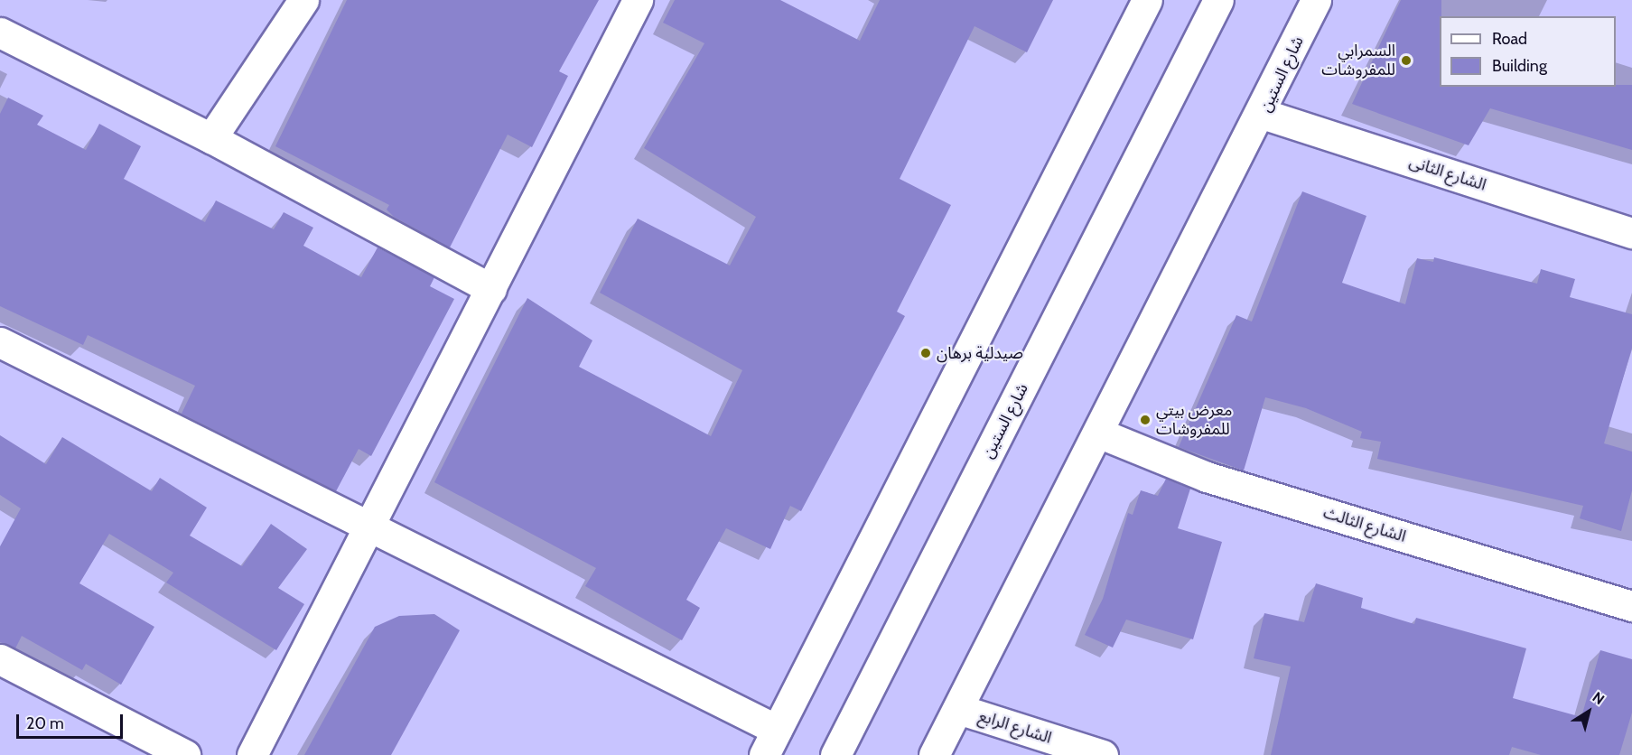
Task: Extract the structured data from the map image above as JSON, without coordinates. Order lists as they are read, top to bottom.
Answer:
{
  "streets": {
    "street": [
      "شارع الستين",
      "الشارع الثانى",
      "الشارع الثالث",
      "الشارع الرابع"
    ]
  },
  "crossings": [
    ["شارع الستين", "الشارع الثانى"],
    ["شارع الستين", "الشارع الثالث"],
    ["شارع الستين", "الشارع الرابع"]
  ],
  "places": ["السمرابي للمفروشات", "صيدلية برهان", "معرض بيتي للمفروشات"],
  "legend": ["Road", "Building"],
  "scale_bar": "20 m",
  "north": "top right"
}
